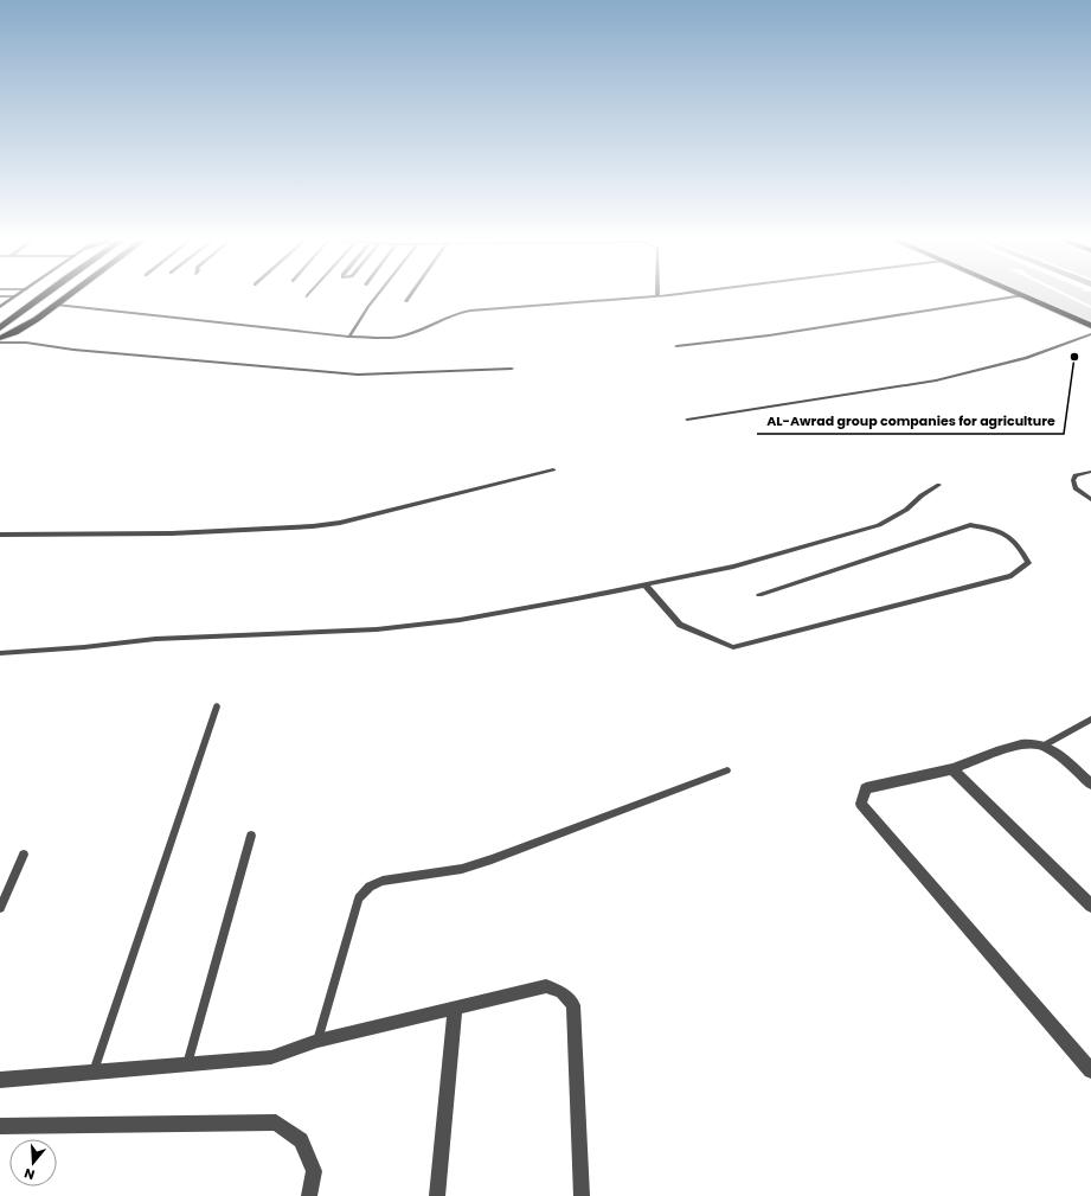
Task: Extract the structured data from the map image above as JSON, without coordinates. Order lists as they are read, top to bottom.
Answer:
{
  "places": ["AL-Awrad group companies for agriculture"],
  "north": "bottom"
}
